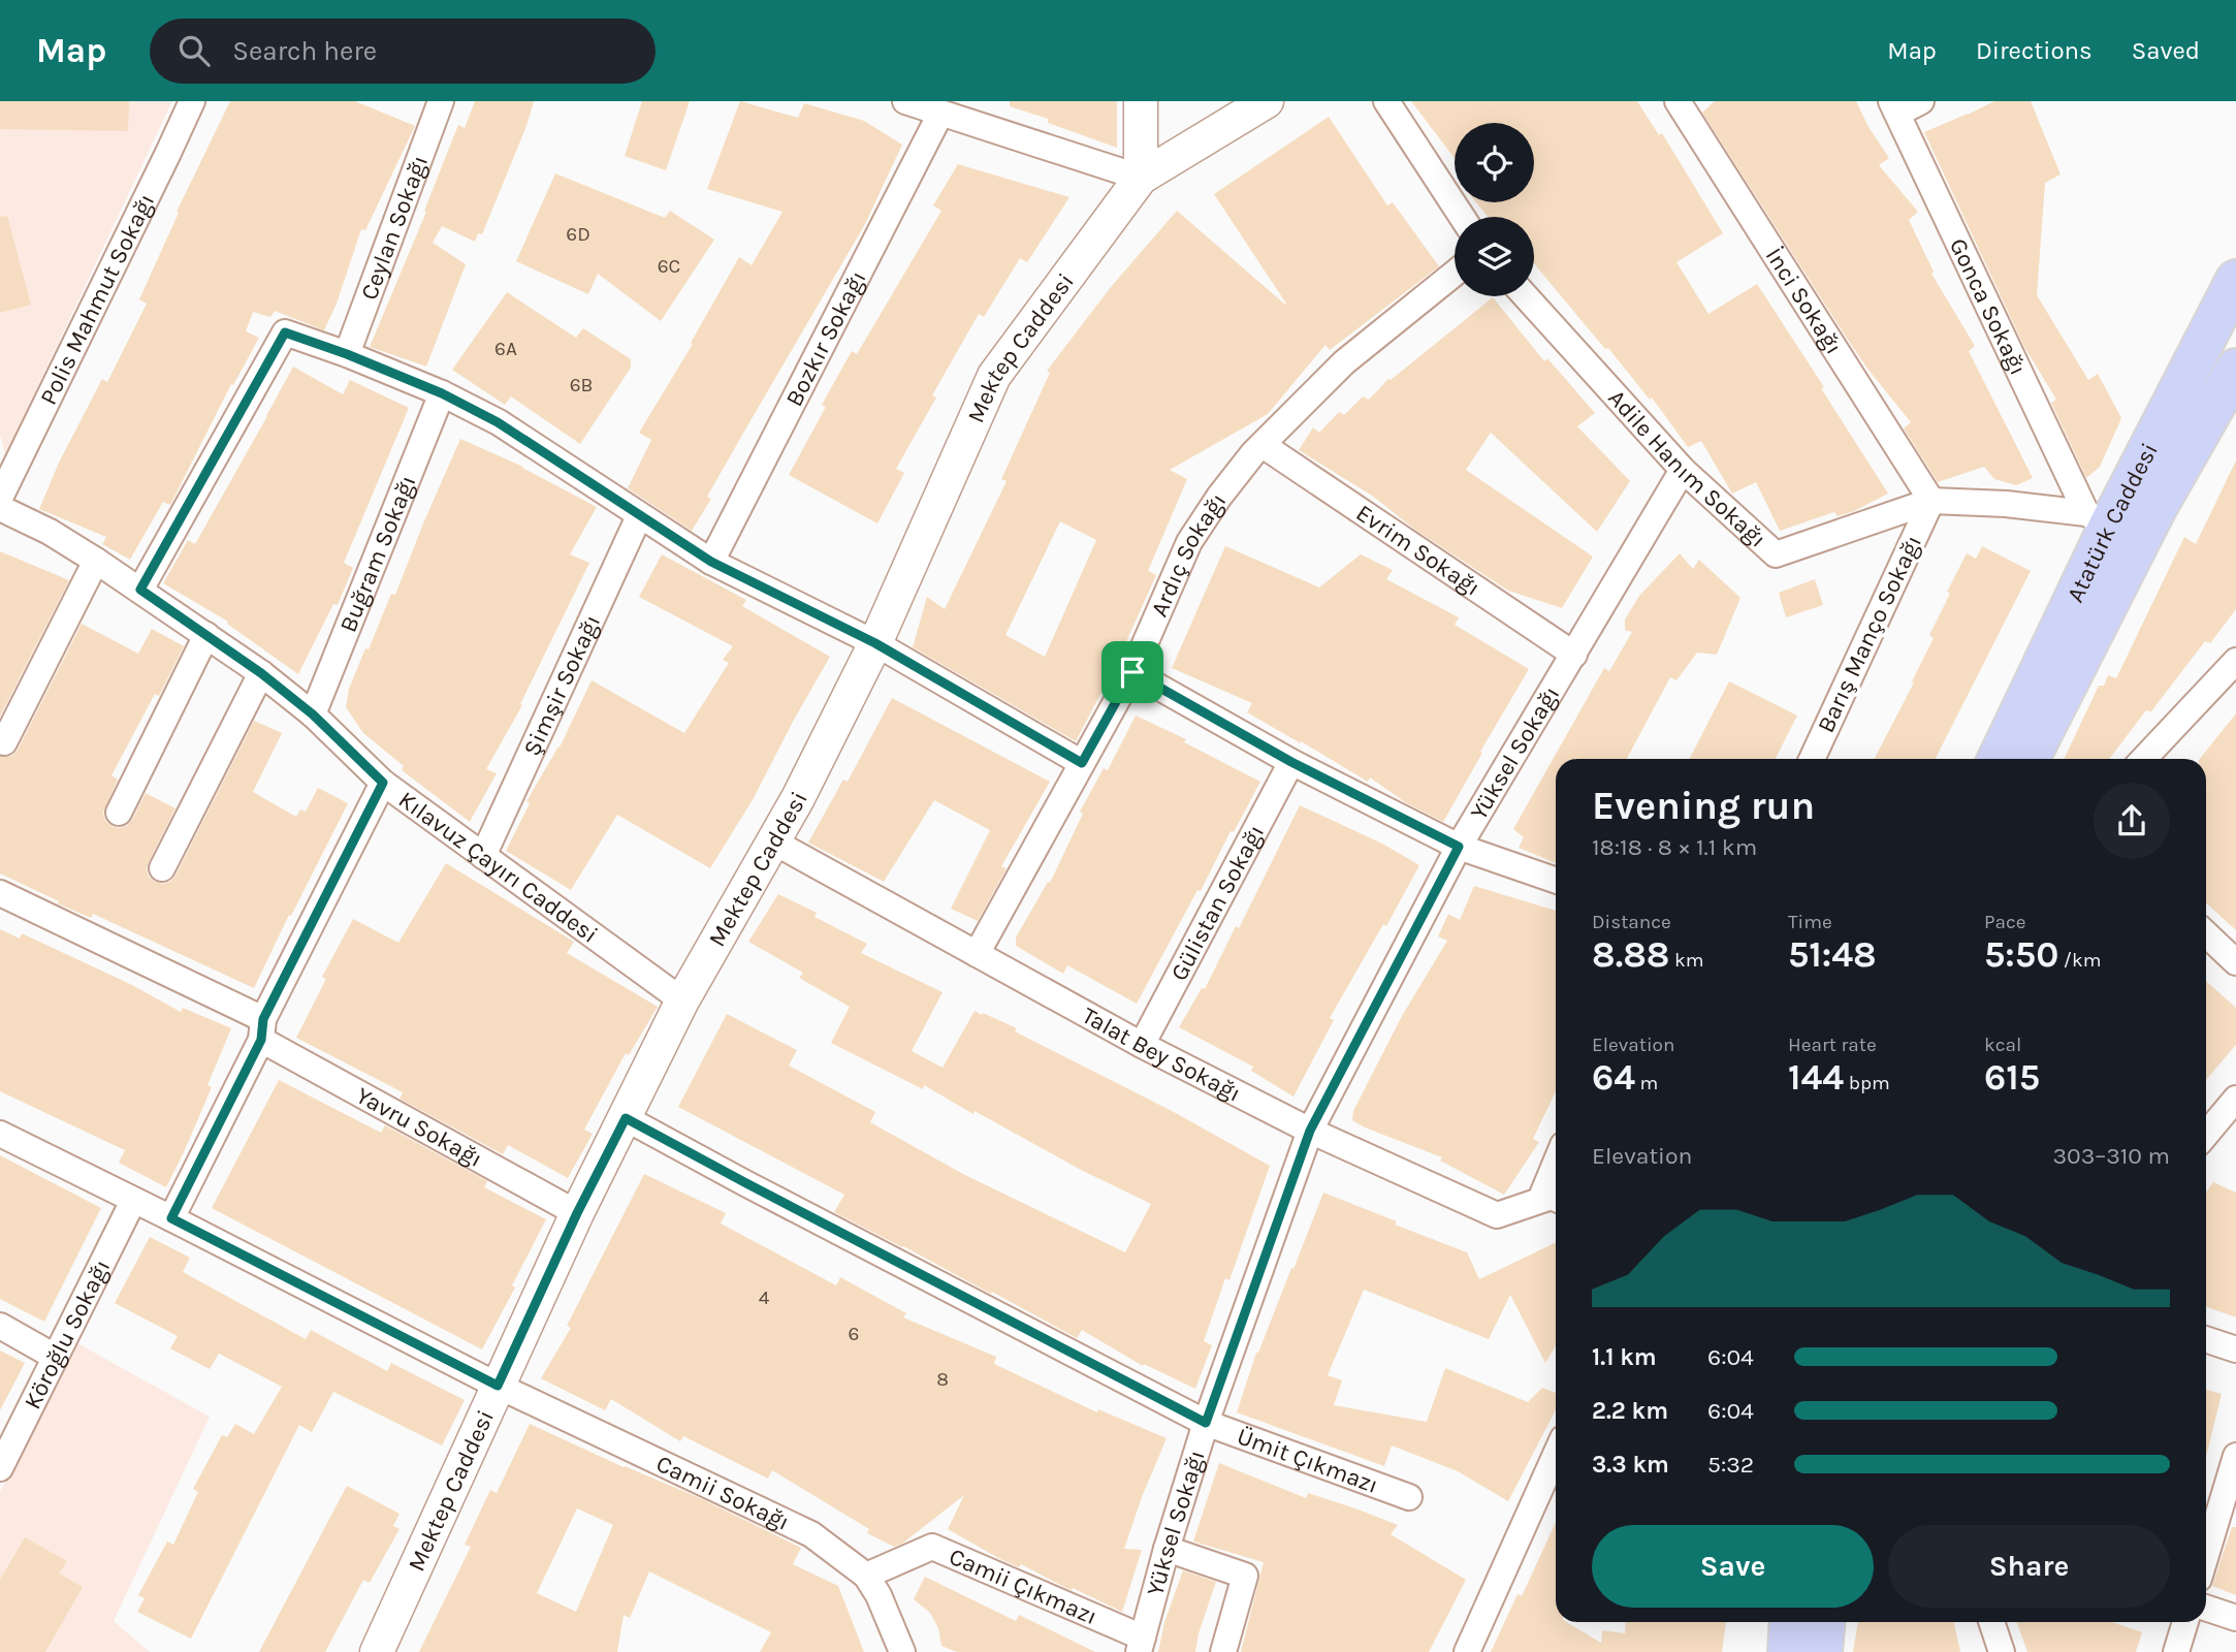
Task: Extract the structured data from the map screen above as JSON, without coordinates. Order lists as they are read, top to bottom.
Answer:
{
  "streets": {
    "main road": ["Atatürk Caddesi"],
    "street": [
      "Ceylan Sokağı",
      "Polis Mahmut Sokağı",
      "İnci Sokağı",
      "Gonca Sokağı",
      "Bozkır Sokağı",
      "Mektep Caddesi",
      "Adile Hanım Sokağı",
      "Evrim Sokağı",
      "Buğram Sokağı",
      "Ardıç Sokağı",
      "Barış Manço Sokağı",
      "Şimşir Sokağı",
      "Yüksel Sokağı",
      "Kılavuz Çayırı Caddesi",
      "Gülistan Sokağı",
      "Talat Bey Sokağı",
      "Yavru Sokağı",
      "Köroğlu Sokağı",
      "Ümit Çıkmazı",
      "Camii Sokağı",
      "Camii Çıkmazı"
    ]
  },
  "crossings": [
    ["İnci Sokağı", "Adile Hanım Sokağı"],
    ["İnci Sokağı", "Barış Manço Sokağı"],
    ["Gonca Sokağı", "Adile Hanım Sokağı"],
    ["Gonca Sokağı", "Atatürk Caddesi"],
    ["Mektep Caddesi", "Kılavuz Çayırı Caddesi"],
    ["Mektep Caddesi", "Talat Bey Sokağı"],
    ["Mektep Caddesi", "Yavru Sokağı"],
    ["Mektep Caddesi", "Ümit Çıkmazı"],
    ["Mektep Caddesi", "Camii Sokağı"],
    ["Adile Hanım Sokağı", "Atatürk Caddesi"],
    ["Adile Hanım Sokağı", "Barış Manço Sokağı"],
    ["Adile Hanım Sokağı", "Yüksel Sokağı"],
    ["Evrim Sokağı", "Ardıç Sokağı"],
    ["Evrim Sokağı", "Yüksel Sokağı"],
    ["Buğram Sokağı", "Kılavuz Çayırı Caddesi"],
    ["Ardıç Sokağı", "Talat Bey Sokağı"],
    ["Şimşir Sokağı", "Kılavuz Çayırı Caddesi"],
    ["Yüksel Sokağı", "Talat Bey Sokağı"],
    ["Yüksel Sokağı", "Ümit Çıkmazı"],
    ["Yüksel Sokağı", "Camii Çıkmazı"],
    ["Gülistan Sokağı", "Talat Bey Sokağı"],
    ["Köroğlu Sokağı", "Camii Sokağı"],
    ["Camii Sokağı", "Camii Çıkmazı"]
  ],
  "house_numbers": [
    "6D",
    "6C",
    "6A",
    "6B",
    "4",
    "6",
    "8"
  ],
  "page": {
    "header": "Map",
    "search": "Search here",
    "nav": ["Map", "Directions", "Saved"],
    "heading": ["Evening run", "18:18 · 8 × 1.1 km"],
    "stats": [
      ["Distance", "8.88 km"],
      ["Time", "51:48"],
      ["Pace", "5:50 /km"],
      ["Elevation", "64 m"],
      ["Heart rate", "144 bpm"],
      ["kcal", "615"]
    ],
    "chart": ["Elevation", "303–310 m"],
    "list": [
      {
        "name": "1.1 km",
        "note": "6:04"
      },
      {
        "name": "2.2 km",
        "note": "6:04"
      },
      {
        "name": "3.3 km",
        "note": "5:32"
      }
    ],
    "buttons": ["Save", "Share"]
  }
}
